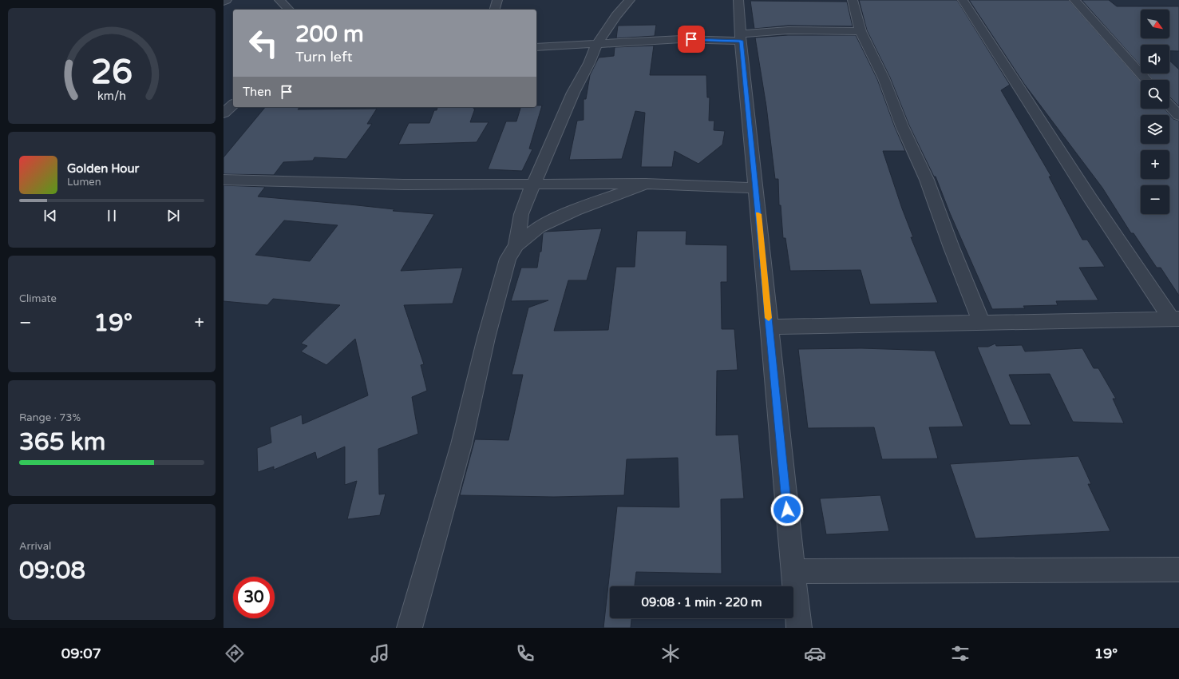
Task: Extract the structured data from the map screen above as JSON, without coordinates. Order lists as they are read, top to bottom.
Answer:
{
  "north": "bottom right",
  "page": {
    "map_buttons": ["+", "−"],
    "turn": ["200 m", "Turn left"],
    "then": "Then",
    "song": ["Golden Hour", "Lumen"],
    "tile": [
      "Climate",
      ["Range · 73%", "365 km"],
      ["Arrival", "09:08"]
    ],
    "heat": ["−", "19°", "+"],
    "limit": "30",
    "trip": "09:08 · 1 min · 220 m",
    "tabs": ["09:07", "19°"],
    "gauge": ["26", "km/h"]
  }
}
